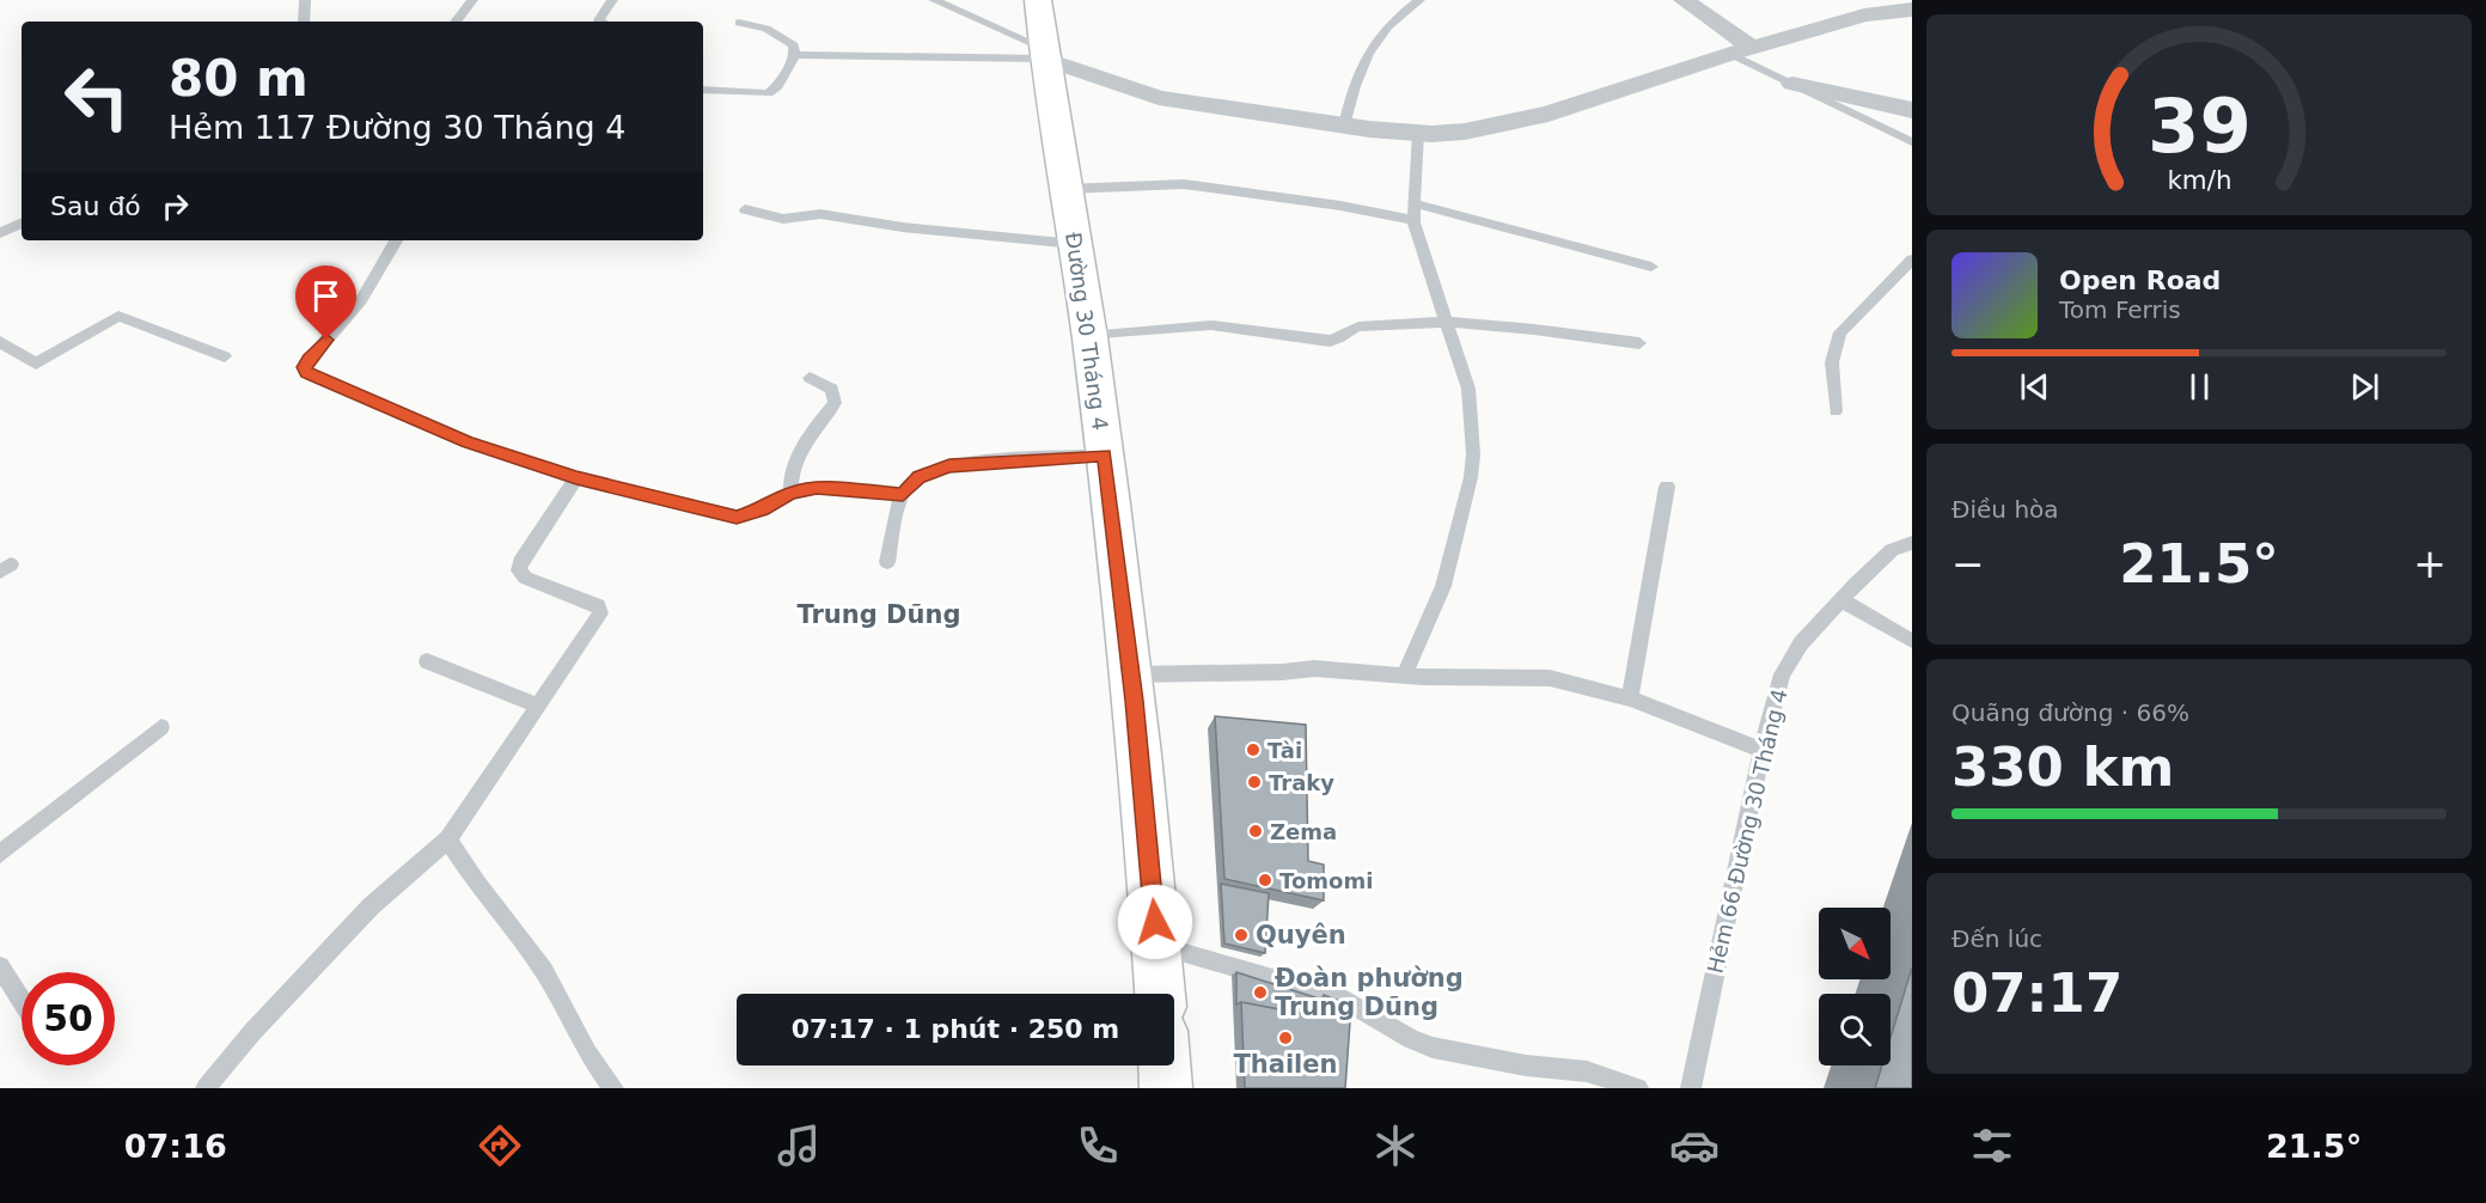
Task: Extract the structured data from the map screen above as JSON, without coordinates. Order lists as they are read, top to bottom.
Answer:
{
  "streets": {
    "main road": ["Đường 30 Tháng 4"],
    "lane": ["Hẻm 66 Đường 30 Tháng 4"]
  },
  "districts": ["Trung Dũng"],
  "places": [
    "Tài",
    "Traky",
    "Zema",
    "Tomomi",
    "Quyên",
    "Đoàn phường Trung Dũng",
    "Thailen"
  ],
  "north": "bottom right",
  "page": {
    "turn": ["80 m", "Hẻm 117 Đường 30 Tháng 4"],
    "then": "Sau đó",
    "song": ["Open Road", "Tom Ferris"],
    "tile": [
      "Điều hòa",
      ["Quãng đường · 66%", "330 km"],
      ["Đến lúc", "07:17"]
    ],
    "heat": ["−", "21.5°", "+"],
    "limit": "50",
    "trip": "07:17 · 1 phút · 250 m",
    "tabs": ["07:16", "21.5°"],
    "gauge": ["39", "km/h"]
  }
}
